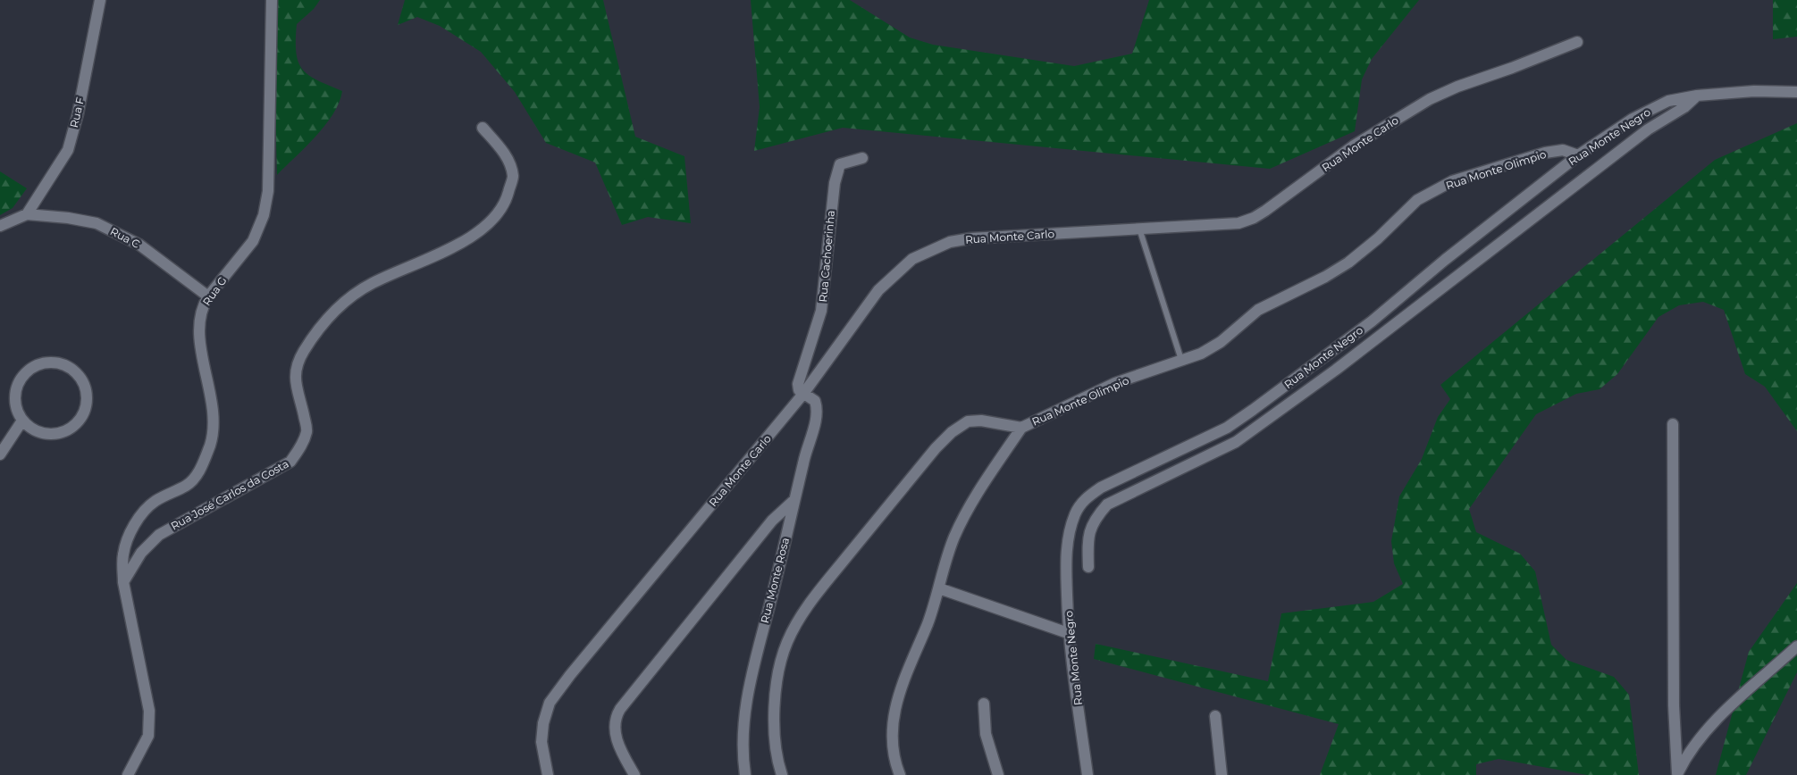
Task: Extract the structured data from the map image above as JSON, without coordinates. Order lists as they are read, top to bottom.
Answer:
{
  "streets": {
    "street": [
      "Rua F",
      "Rua Monte Negro",
      "Rua Monte Carlo",
      "Rua Monte Olimpio",
      "Rua C",
      "Rua Cachoerinha",
      "Rua G",
      "Rua José Carlos da Costa",
      "Rua Monte Rosa"
    ]
  },
  "crossings": [
    ["Rua F", "Rua C"],
    ["Rua Monte Negro", "Rua Monte Olimpio"],
    ["Rua Monte Carlo", "Rua Cachoerinha"],
    ["Rua Monte Carlo", "Rua Monte Rosa"],
    ["Rua C", "Rua G"],
    ["Rua Cachoerinha", "Rua Monte Rosa"],
    ["Rua G", "Rua José Carlos da Costa"]
  ]
}
